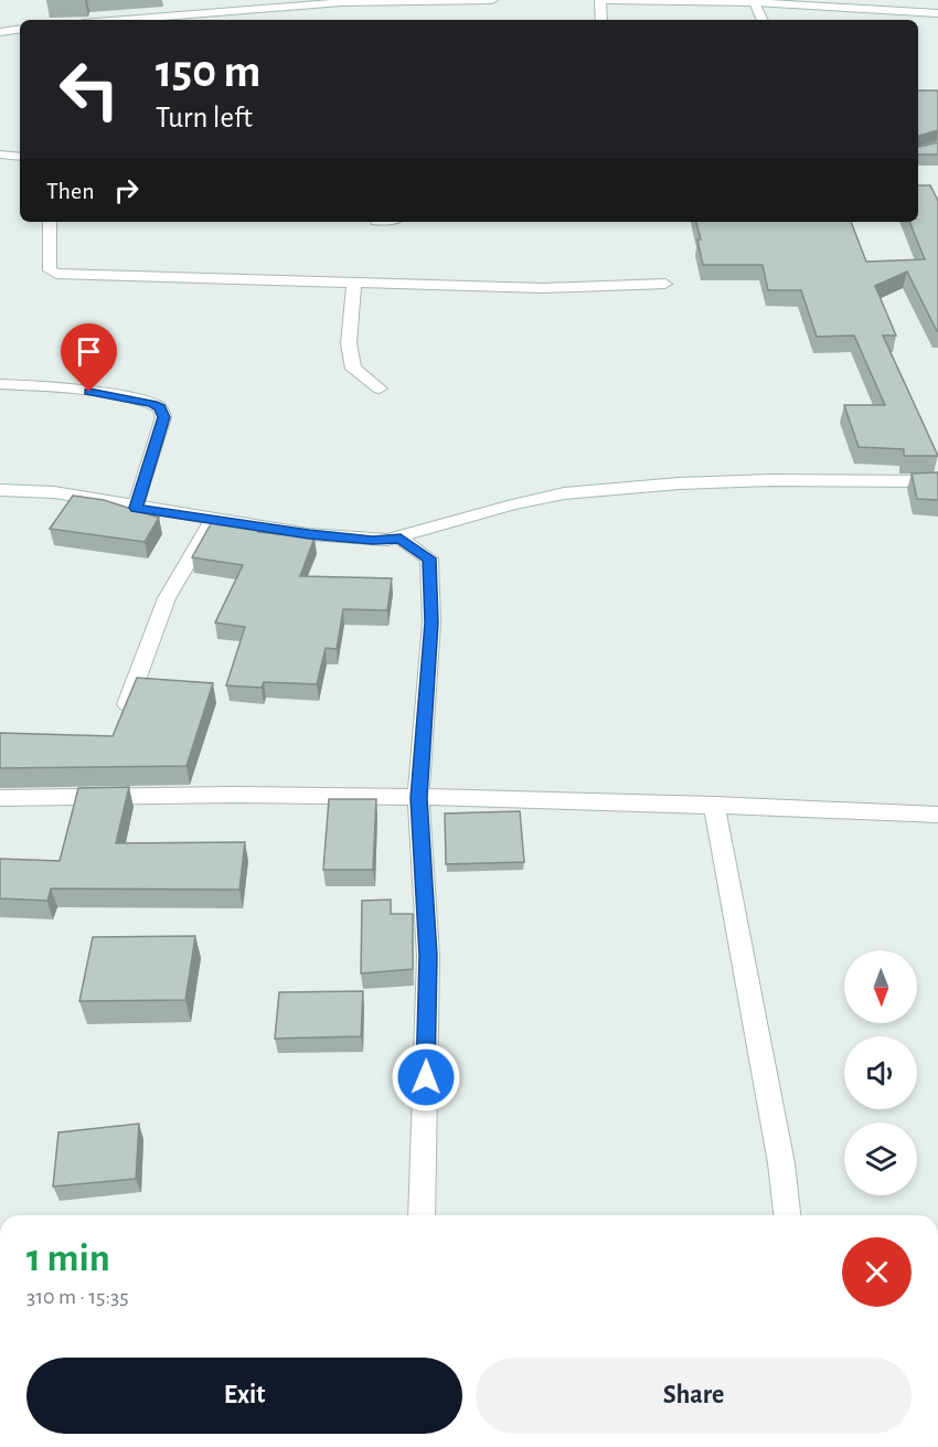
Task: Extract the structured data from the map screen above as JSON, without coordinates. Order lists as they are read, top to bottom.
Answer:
{
  "north": "bottom",
  "page": {
    "turn": ["150 m", "Turn left"],
    "then": "Then",
    "heading": ["1 min", "310 m · 15:35"],
    "buttons": ["Exit", "Share"]
  }
}
